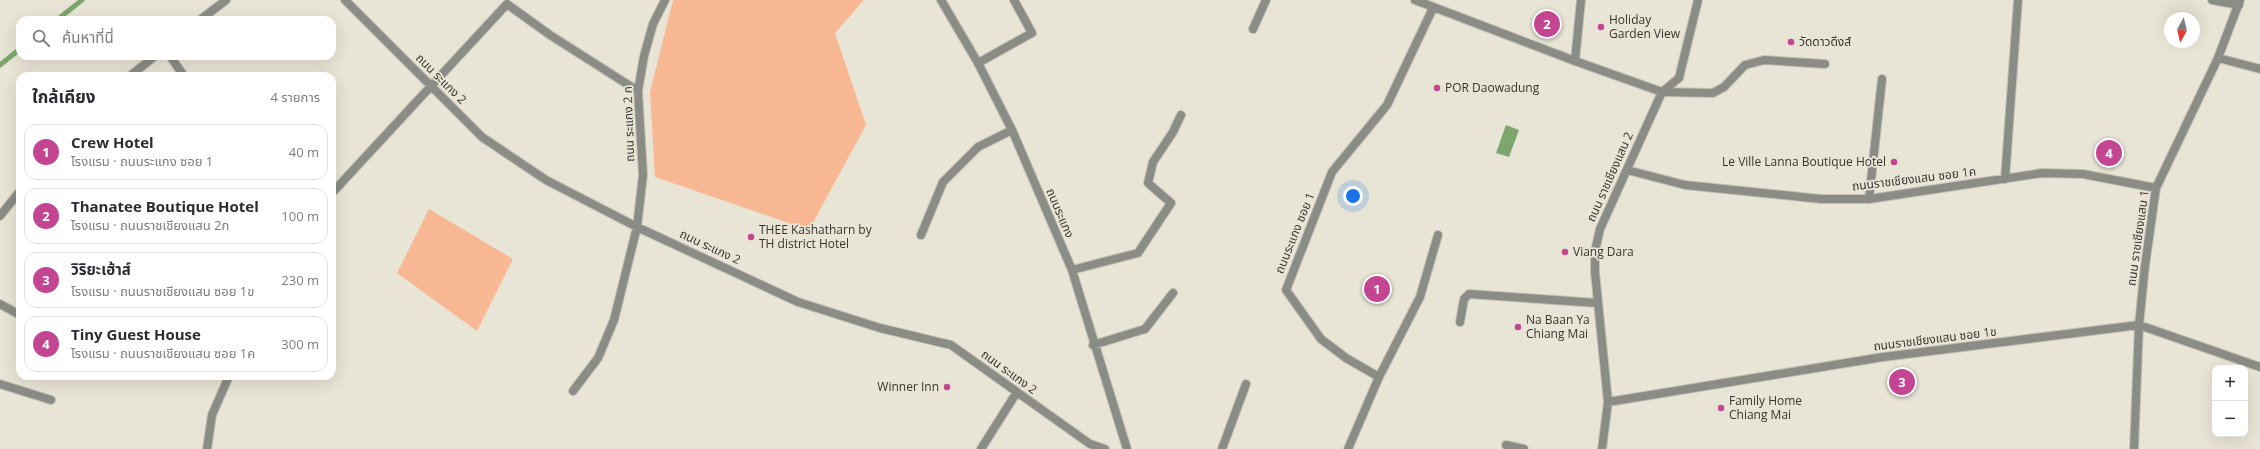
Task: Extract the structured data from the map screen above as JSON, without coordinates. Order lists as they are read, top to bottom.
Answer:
{
  "streets": {
    "street": [
      "ถนน ระแกง 2",
      "ถนน ระแกง 2 ก",
      "ถนน ราชเชียงแสน 2",
      "ถนนราชเชียงแสน ซอย 1ค",
      "ถนนระแกง",
      "ถนนระแกง ซอย 1",
      "ถนน ราชเชียงแสน 1",
      "ถนนราชเชียงแสน ซอย 1ข"
    ]
  },
  "crossings": [
    ["ถนน ระแกง 2", "ถนน ระแกง 2 ก"],
    ["ถนน ราชเชียงแสน 2", "ถนนราชเชียงแสน ซอย 1ค"],
    ["ถนน ราชเชียงแสน 2", "ถนนราชเชียงแสน ซอย 1ข"],
    ["ถนนราชเชียงแสน ซอย 1ค", "ถนน ราชเชียงแสน 1"],
    ["ถนน ราชเชียงแสน 1", "ถนนราชเชียงแสน ซอย 1ข"]
  ],
  "places": [
    "Holiday Garden View",
    "วัดดาวดึงส์",
    "POR Daowadung",
    "Le Ville Lanna Boutique Hotel",
    "THEE Kashatharn by TH district Hotel",
    "Viang Dara",
    "Na Baan Ya Chiang Mai",
    "Winner Inn",
    "Family Home Chiang Mai"
  ],
  "north": "bottom",
  "page": {
    "pins": [
      "2",
      "4",
      "1",
      "3"
    ],
    "search": "ค้นหาที่นี่",
    "heading": ["ใกล้เคียง", "4 รายการ"],
    "list": [
      {
        "mark": "1",
        "name": "Crew Hotel",
        "note": "โรงแรม · ถนนระแกง ซอย 1",
        "value": "40 m"
      },
      {
        "mark": "2",
        "name": "Thanatee Boutique Hotel",
        "note": "โรงแรม · ถนนราชเชียงแสน 2ก",
        "value": "100 m"
      },
      {
        "mark": "3",
        "name": "วิริยะเฮ้าส์",
        "note": "โรงแรม · ถนนราชเชียงแสน ซอย 1ข",
        "value": "230 m"
      },
      {
        "mark": "4",
        "name": "Tiny Guest House",
        "note": "โรงแรม · ถนนราชเชียงแสน ซอย 1ค",
        "value": "300 m"
      }
    ],
    "map_buttons": ["+", "−"]
  }
}
